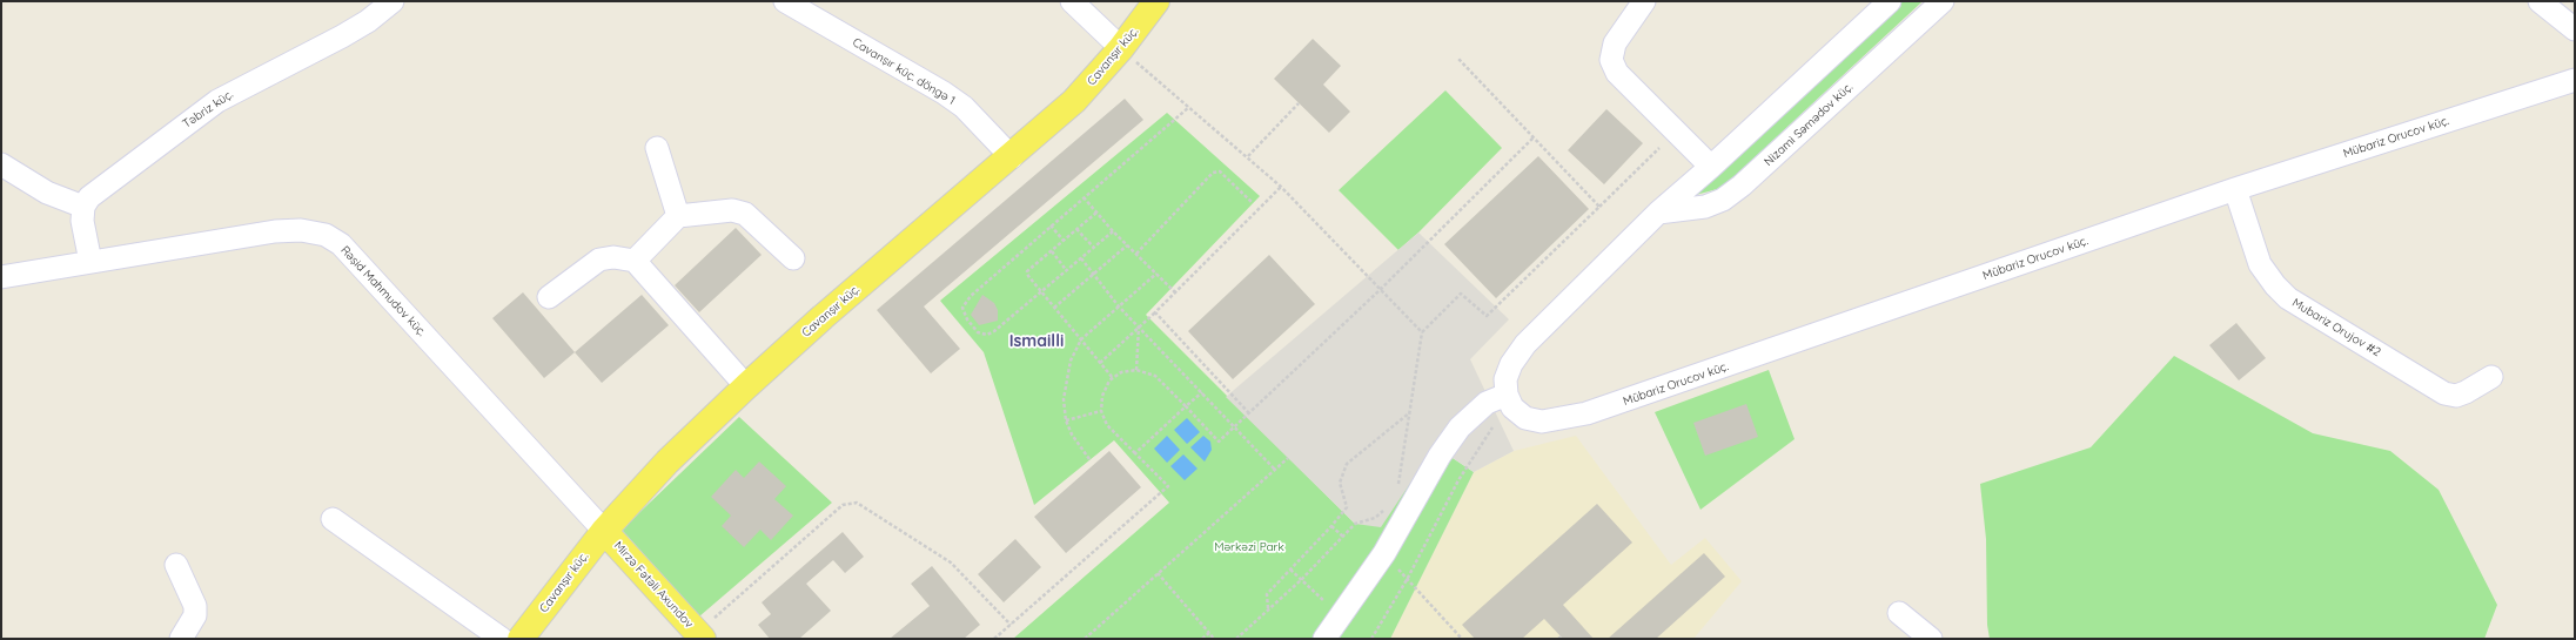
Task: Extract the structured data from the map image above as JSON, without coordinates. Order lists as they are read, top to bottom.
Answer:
{
  "streets": {
    "main road": ["Cavanşır küç.", "Mirzə Fətəli Axundov"],
    "street": [
      "Cavanşır küç. döngə 1",
      "Təbriz küç.",
      "Nizami Səmədov küç.",
      "Mübariz Orucov küç.",
      "Rəşid Mahmudov küç.",
      "Mubariz Orujov #2"
    ]
  },
  "crossings": [
    ["Cavanşır küç.", "Cavanşır küç. döngə 1"],
    ["Cavanşır küç.", "Rəşid Mahmudov küç."],
    ["Cavanşır küç.", "Mirzə Fətəli Axundov"],
    ["Mübariz Orucov küç.", "Mubariz Orujov #2"],
    ["Rəşid Mahmudov küç.", "Mirzə Fətəli Axundov"]
  ],
  "districts": ["Ismailli"],
  "parks": ["Mərkəzi Park"]
}
